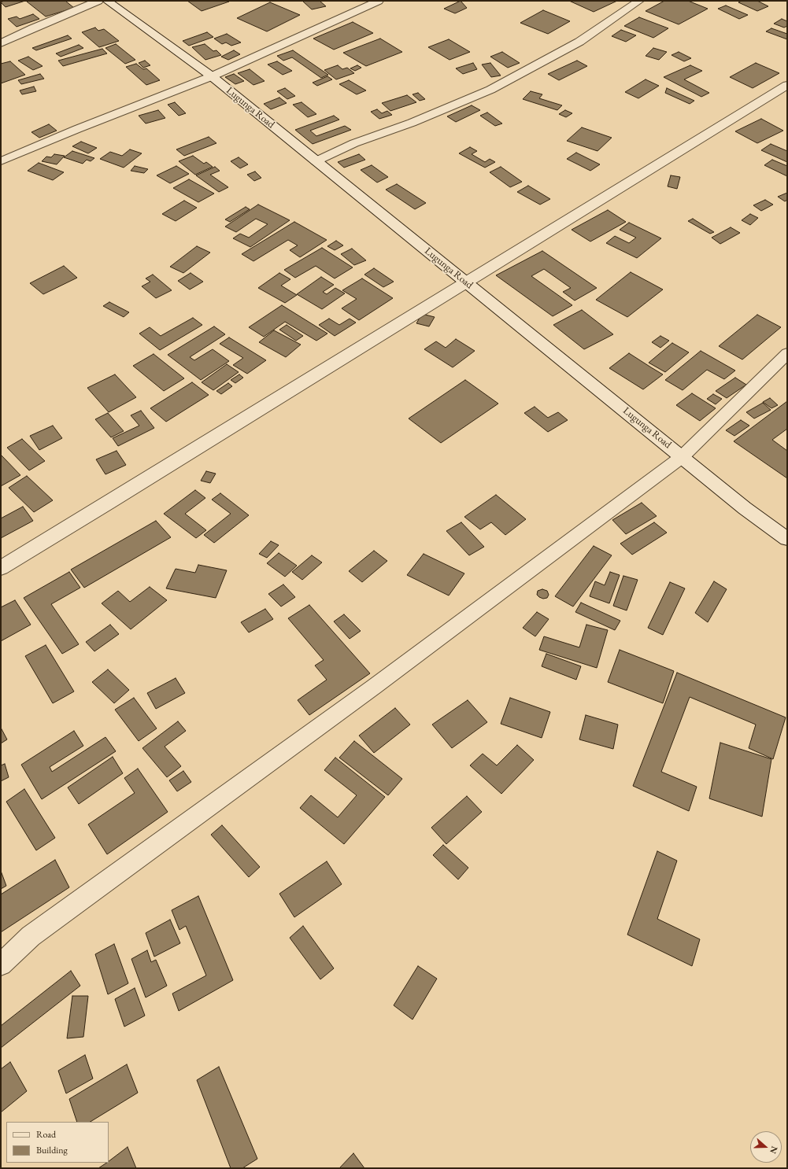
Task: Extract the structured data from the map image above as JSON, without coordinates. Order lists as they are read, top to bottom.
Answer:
{
  "streets": {
    "street": ["Lugunga Road"]
  },
  "legend": ["Road", "Building"],
  "north": "right"
}
